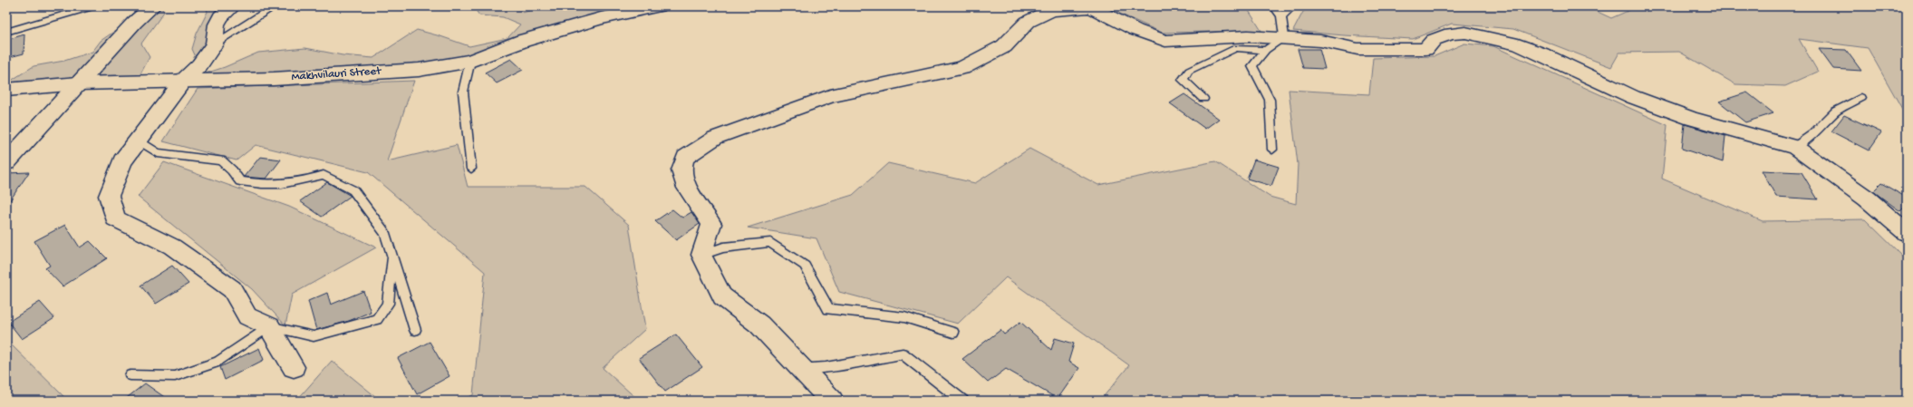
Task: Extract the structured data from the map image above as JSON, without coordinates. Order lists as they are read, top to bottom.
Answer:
{
  "streets": {
    "street": ["Makhvilauri Street"]
  }
}
